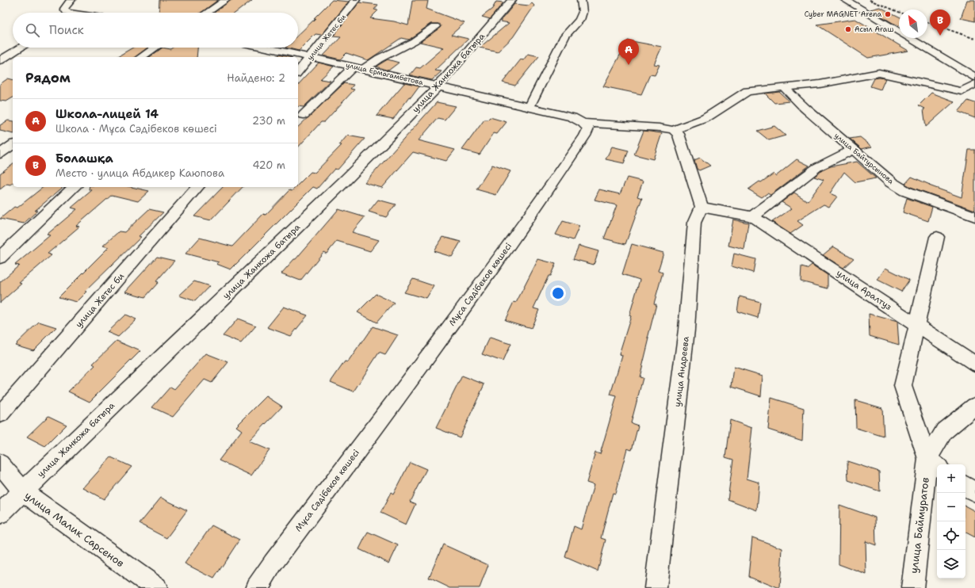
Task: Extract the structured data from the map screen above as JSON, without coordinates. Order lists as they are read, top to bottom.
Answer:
{
  "streets": {
    "street": [
      "улица Жетес би",
      "улица Жанкожа батыра",
      "улица Ермагамбетова",
      "улица Байтурсынова",
      "Мұса Сәдібеков көшесі",
      "улица Аралтуз",
      "улица Андреева",
      "улица Баймуратов",
      "улица Малик Сарсенов"
    ]
  },
  "crossings": [
    ["улица Жетес би", "улица Ермагамбетова"],
    ["улица Жанкожа батыра", "улица Ермагамбетова"],
    ["улица Жанкожа батыра", "улица Малик Сарсенов"]
  ],
  "places": ["Cyber MAGNET Arena", "Асыл Ағаш"],
  "north": "top left",
  "page": {
    "pins": ["B", "A"],
    "search": "Поиск",
    "heading": ["Рядом", "Найдено: 2"],
    "list": [
      {
        "mark": "A",
        "name": "Школа-лицей 14",
        "note": "Школа · Мұса Сәдібеков көшесі",
        "value": "230 m"
      },
      {
        "mark": "B",
        "name": "Болашқа",
        "note": "Место · улица Абдикер Каюпова",
        "value": "420 m"
      }
    ],
    "map_buttons": ["+", "−"]
  }
}
